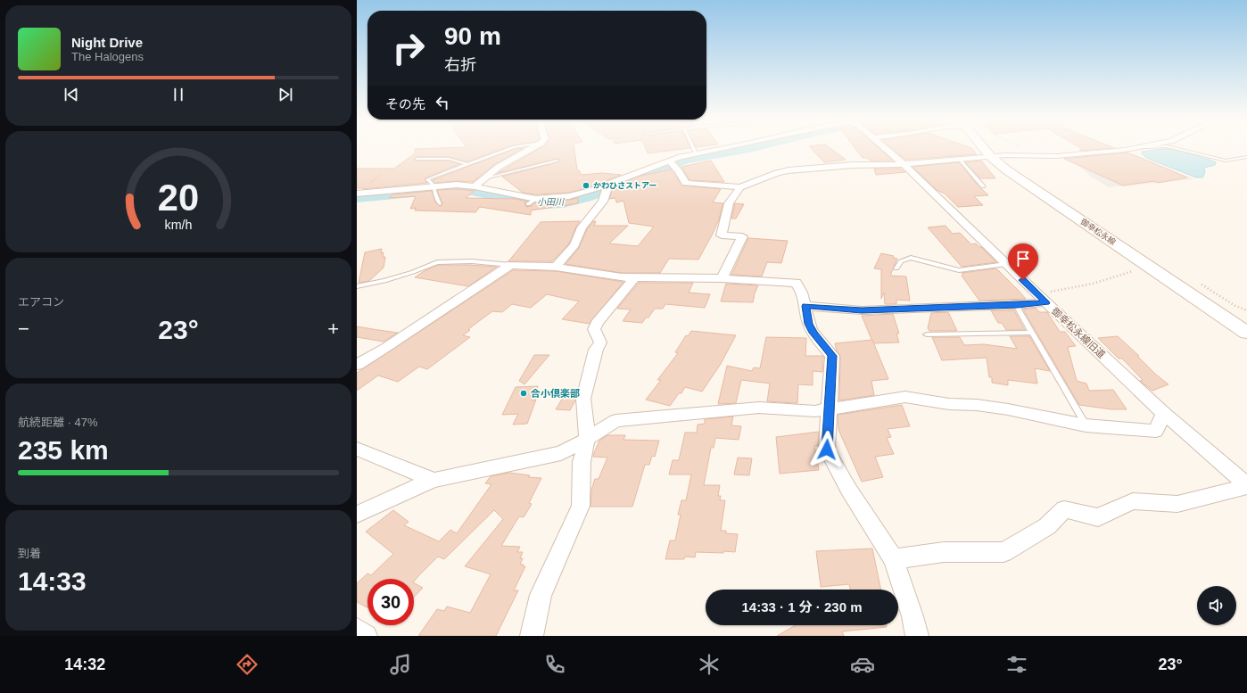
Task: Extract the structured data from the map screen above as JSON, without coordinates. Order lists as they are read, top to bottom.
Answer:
{
  "streets": {
    "main road": ["御幸松永線"],
    "street": ["御幸松永線旧道"]
  },
  "water": ["小田川"],
  "places": ["かわひさストアー", "合小倶楽部"],
  "page": {
    "turn": ["90 m", "右折"],
    "song": ["Night Drive", "The Halogens"],
    "then": "その先",
    "tile": [
      "エアコン",
      ["航続距離 · 47%", "235 km"],
      ["到着", "14:33"]
    ],
    "heat": ["−", "23°", "+"],
    "limit": "30",
    "trip": "14:33 · 1 分 · 230 m",
    "tabs": ["14:32", "23°"],
    "gauge": ["20", "km/h"]
  }
}
